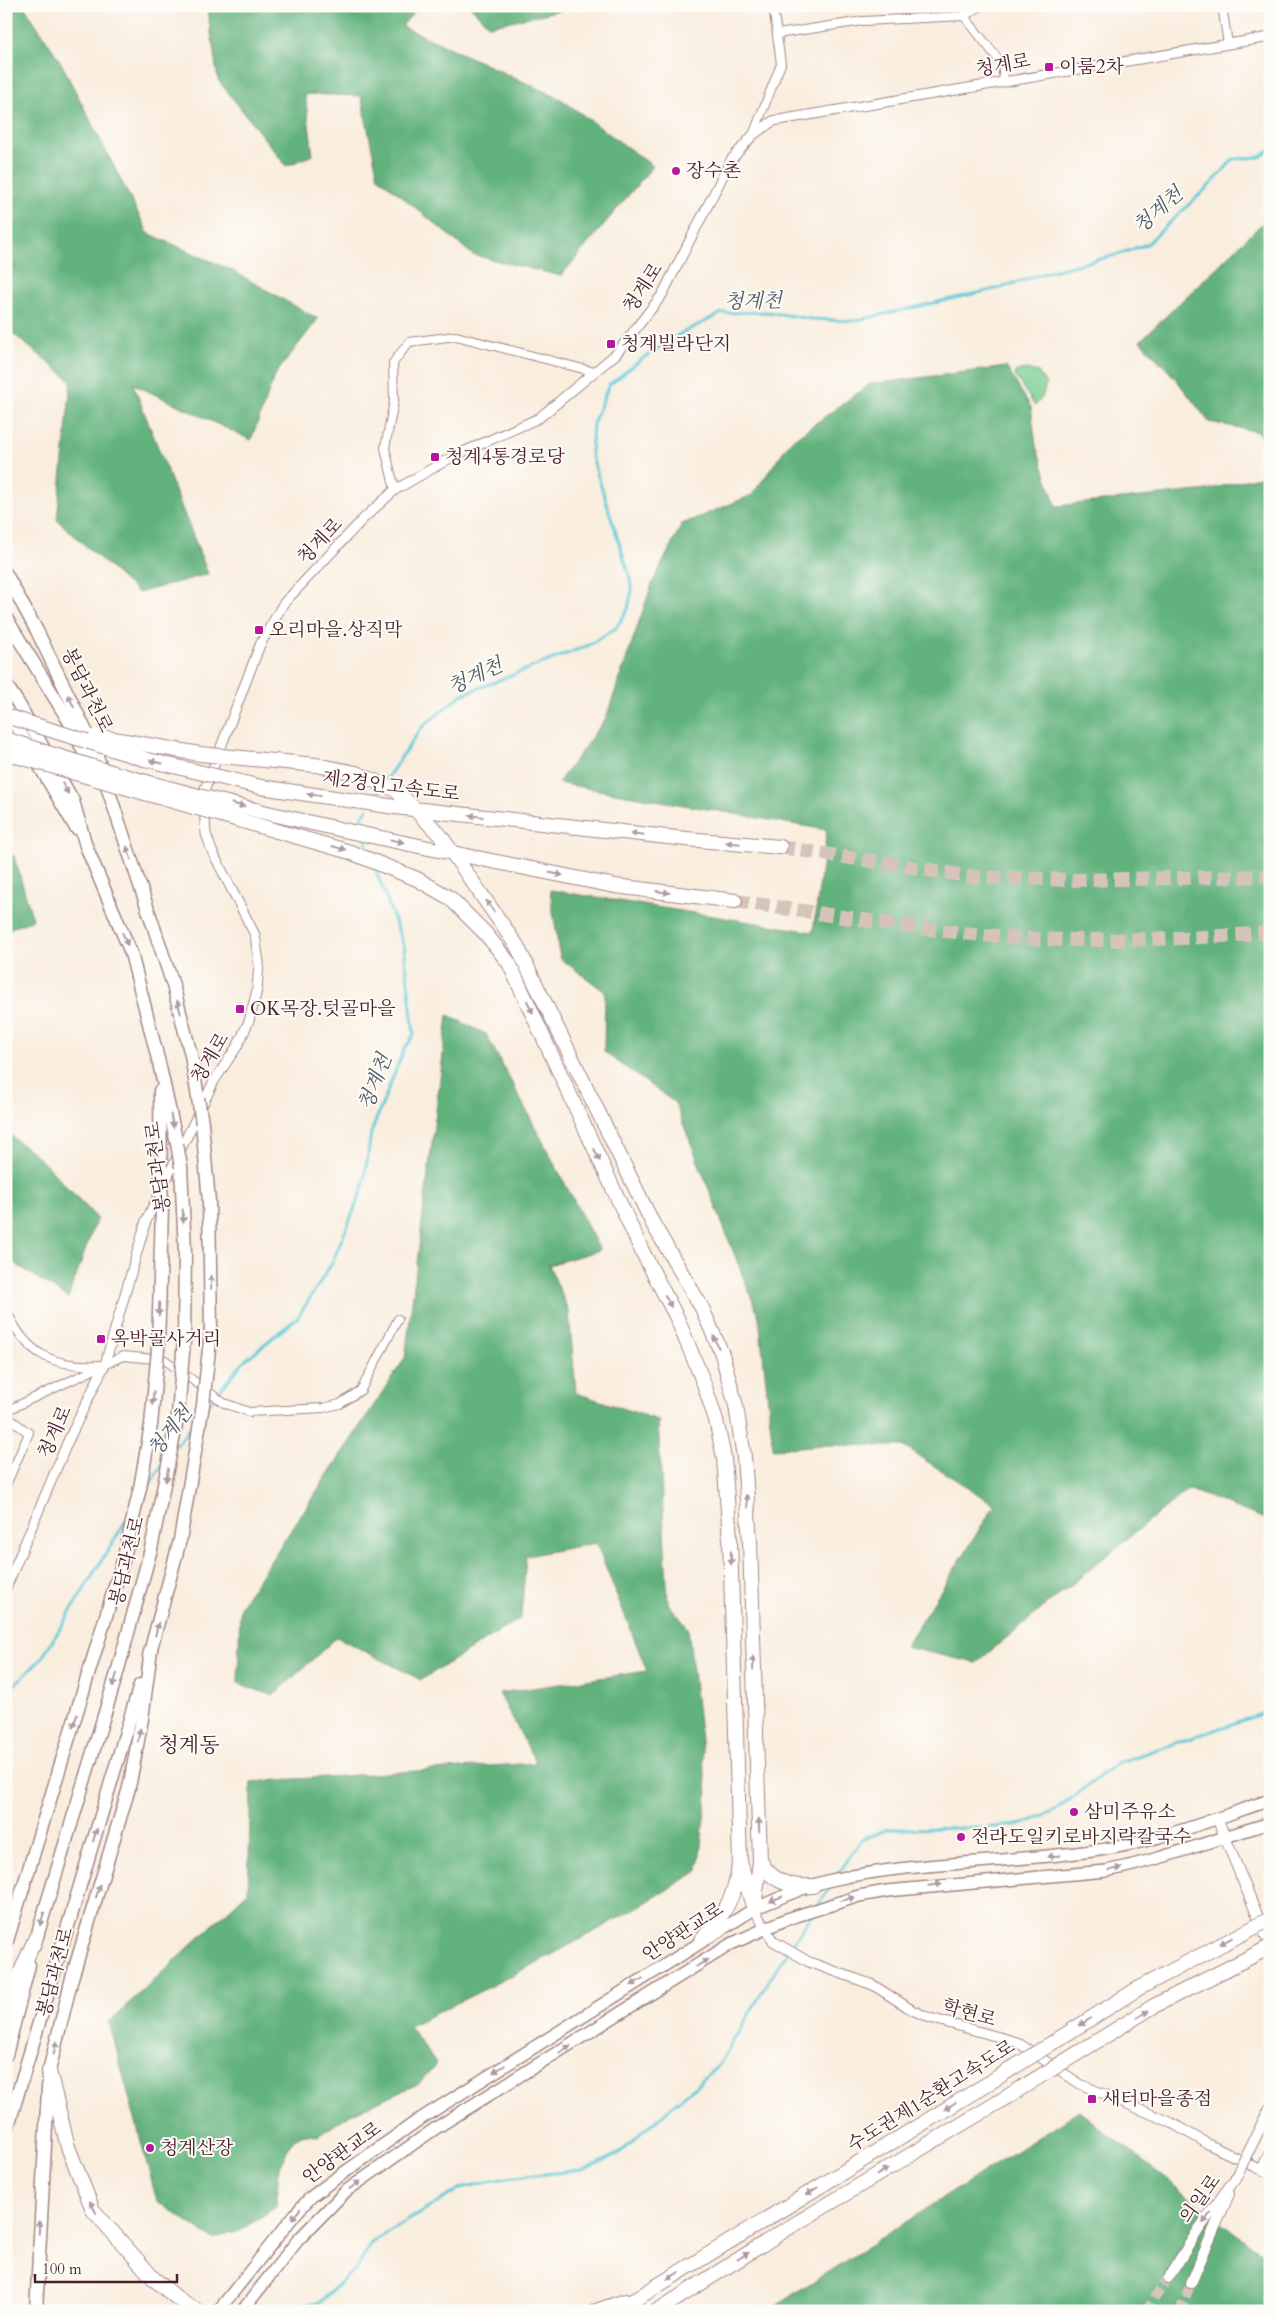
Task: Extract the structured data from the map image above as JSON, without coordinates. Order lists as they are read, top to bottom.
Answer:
{
  "streets": {
    "highway": ["봉담과천로", "제2경인고속도로", "수도권제1순환고속도로"],
    "main road": ["안양판교로", "의일로"],
    "street": ["청계로", "학현로"]
  },
  "crossings": [
    ["안양판교로", "학현로"]
  ],
  "districts": ["청계동"],
  "water": ["청계천"],
  "places": {
    "transit": [
      "이룸2차",
      "청계빌라단지",
      "청계4통경로당",
      "오리마을.상직막",
      "OK목장.텃골마을",
      "옥박골사거리",
      "새터마을종점"
    ],
    "other": [
      "장수촌",
      "삼미주유소",
      "전라도일키로바지락칼국수",
      "청계산장"
    ]
  },
  "scale_bar": "100 m"
}
